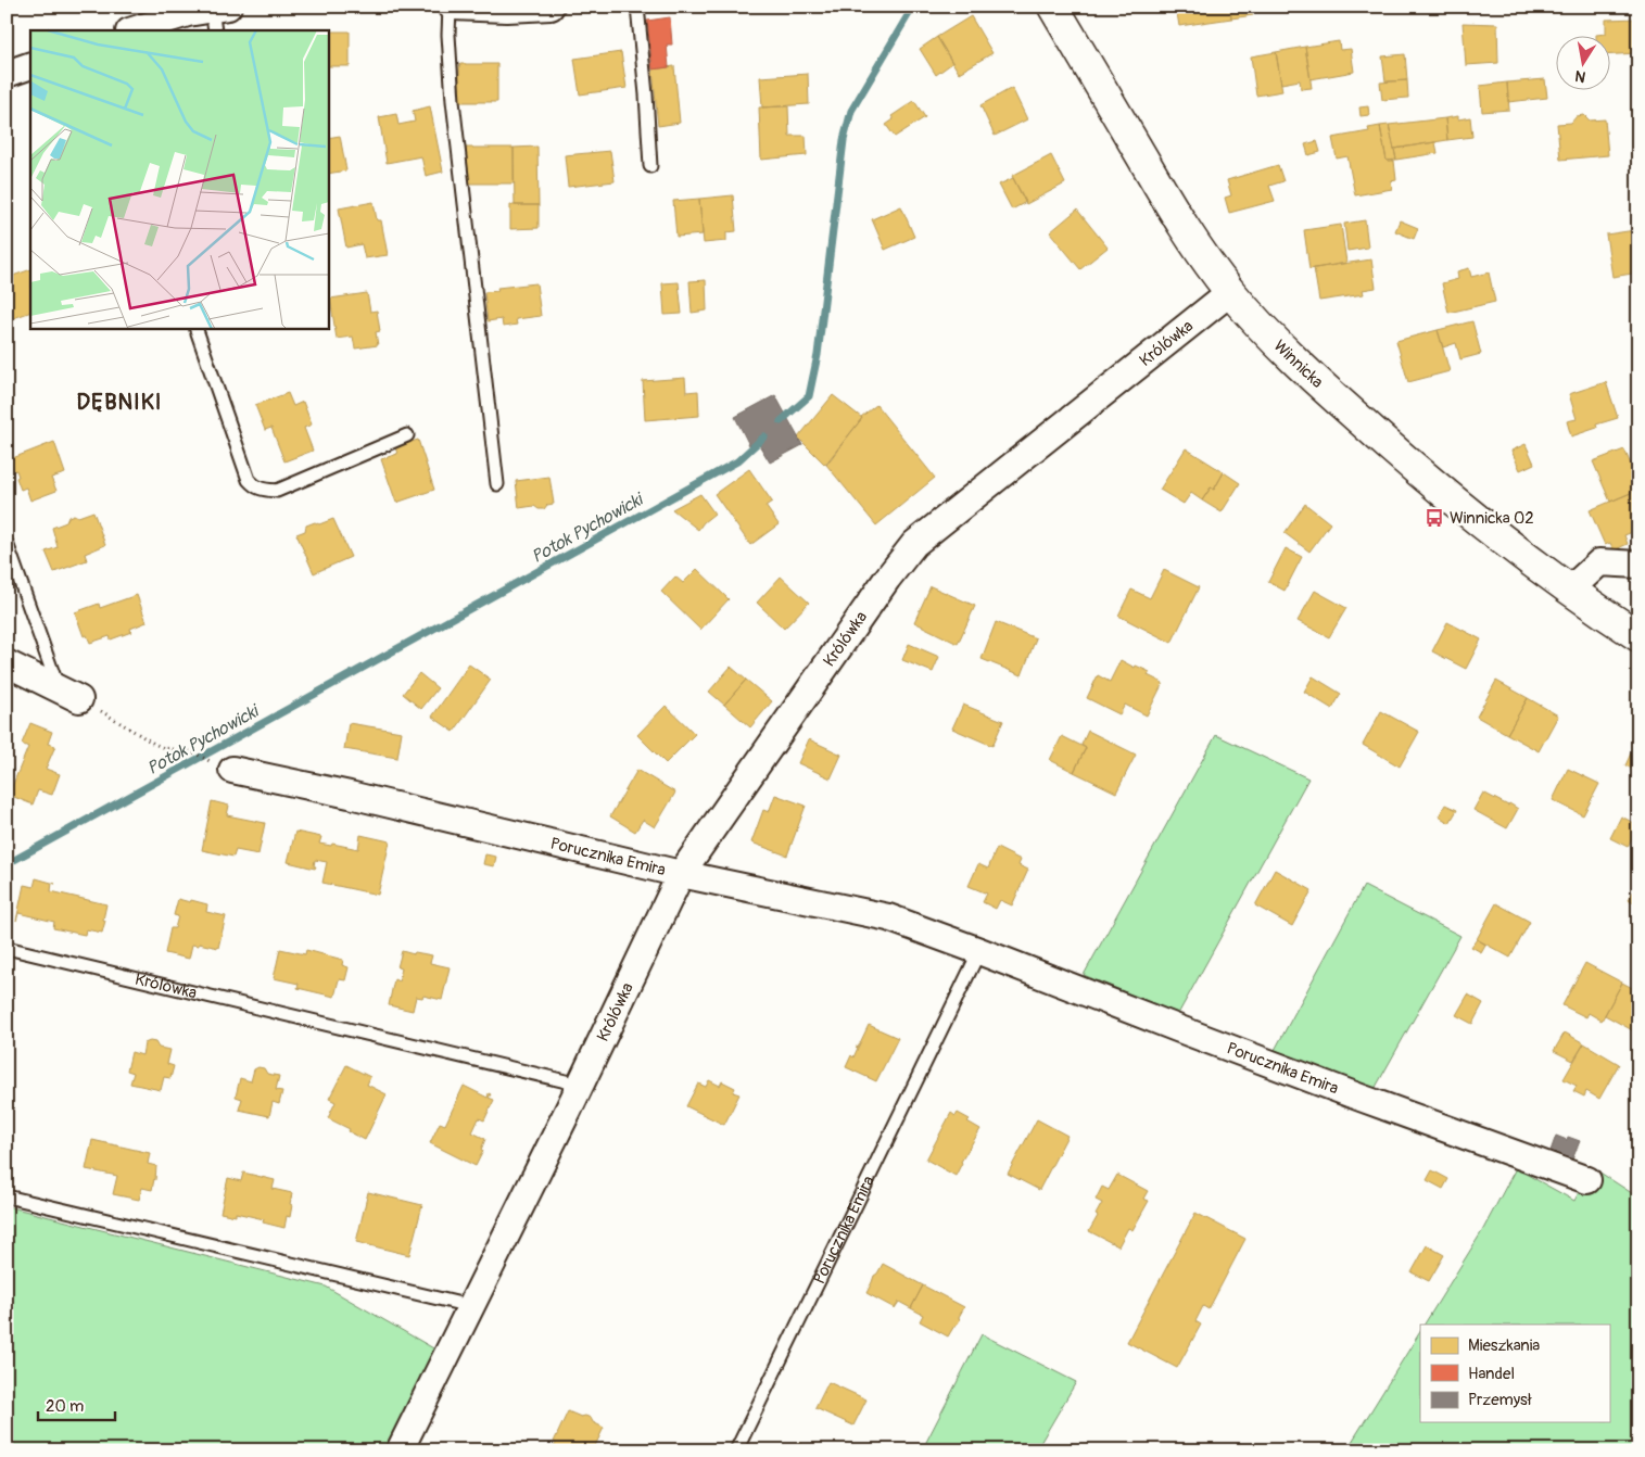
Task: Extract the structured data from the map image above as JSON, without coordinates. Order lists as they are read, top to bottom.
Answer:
{
  "streets": {
    "street": ["Królówka", "Winnicka", "Porucznika Emira"]
  },
  "crossings": [
    ["Królówka", "Winnicka"],
    ["Królówka", "Porucznika Emira"]
  ],
  "districts": ["DĘBNIKI"],
  "water": ["Potok Pychowicki"],
  "places": {
    "bus stop": ["Winnicka 02"]
  },
  "legend": ["Mieszkania", "Handel", "Przemysł"],
  "scale_bar": "20 m",
  "north": "bottom"
}
